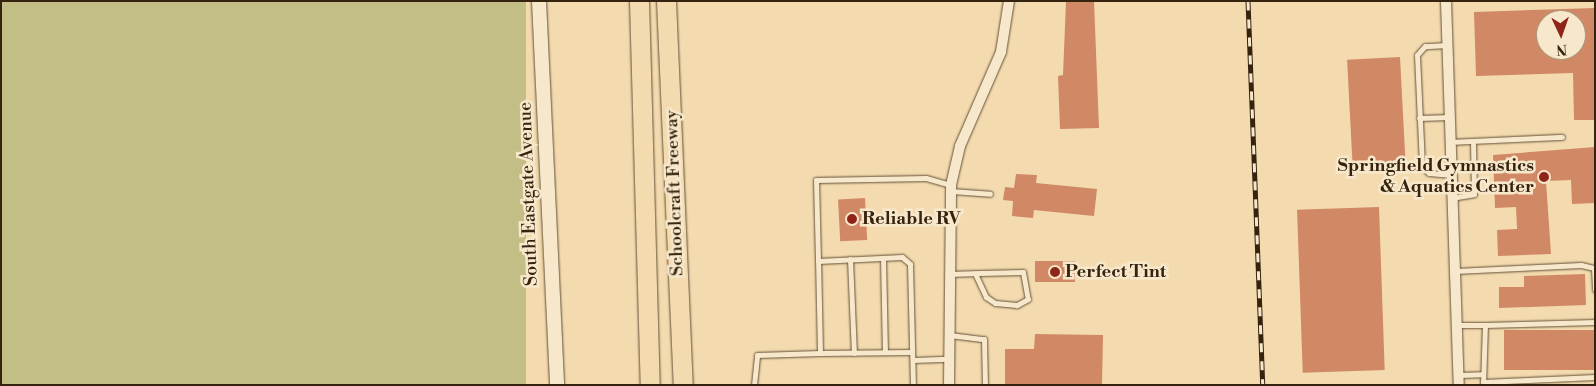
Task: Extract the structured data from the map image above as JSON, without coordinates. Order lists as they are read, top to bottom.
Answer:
{
  "streets": {
    "highway": ["Schoolcraft Freeway"],
    "street": ["South Eastgate Avenue"]
  },
  "places": ["Springfield Gymnastics & Aquatics Center", "Reliable RV", "Perfect Tint"],
  "north": "bottom"
}
